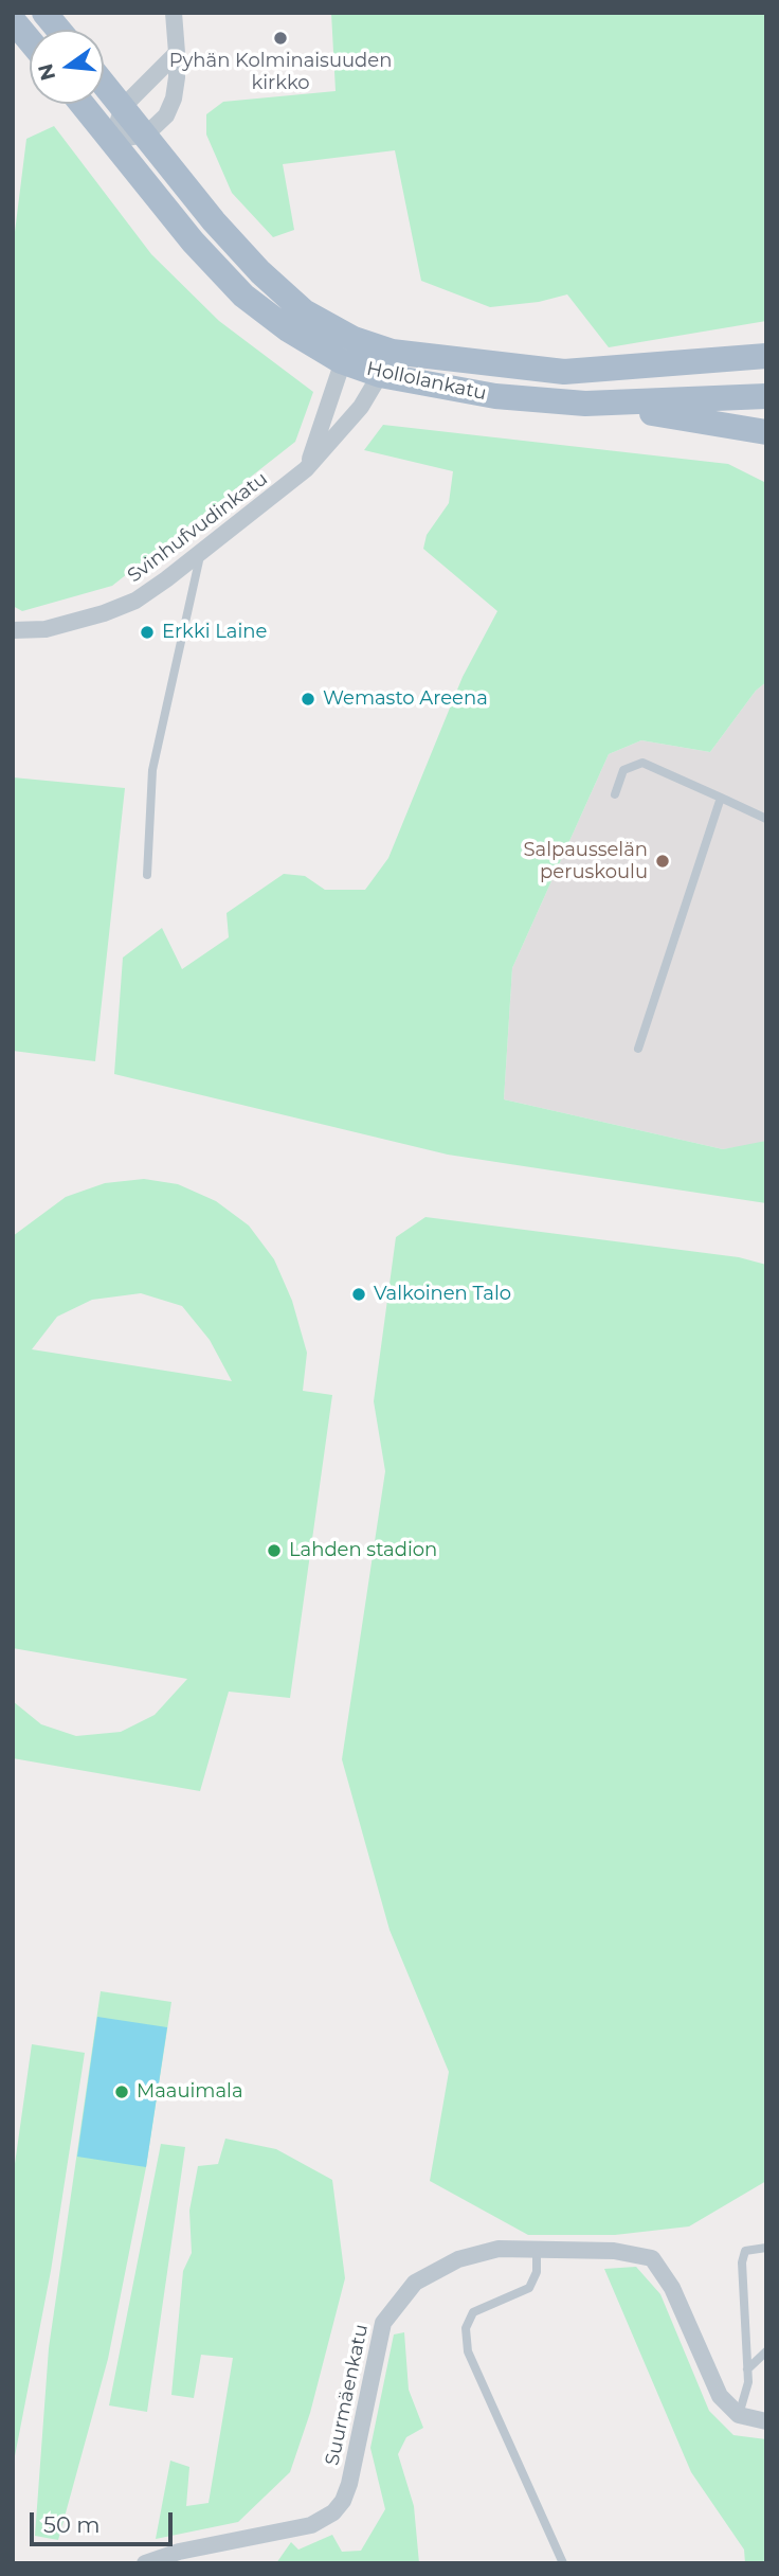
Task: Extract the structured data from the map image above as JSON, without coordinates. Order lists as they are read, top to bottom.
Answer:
{
  "streets": {
    "main road": ["Hollolankatu"],
    "street": ["Svinhufvudinkatu", "Suurmäenkatu"]
  },
  "crossings": [
    ["Hollolankatu", "Svinhufvudinkatu"]
  ],
  "places": [
    "Pyhän Kolminaisuuden kirkko",
    "Erkki Laine",
    "Wemasto Areena",
    "Salpausselän peruskoulu",
    "Valkoinen Talo",
    "Lahden stadion",
    "Maauimala"
  ],
  "scale_bar": "50 m",
  "north": "left"
}
